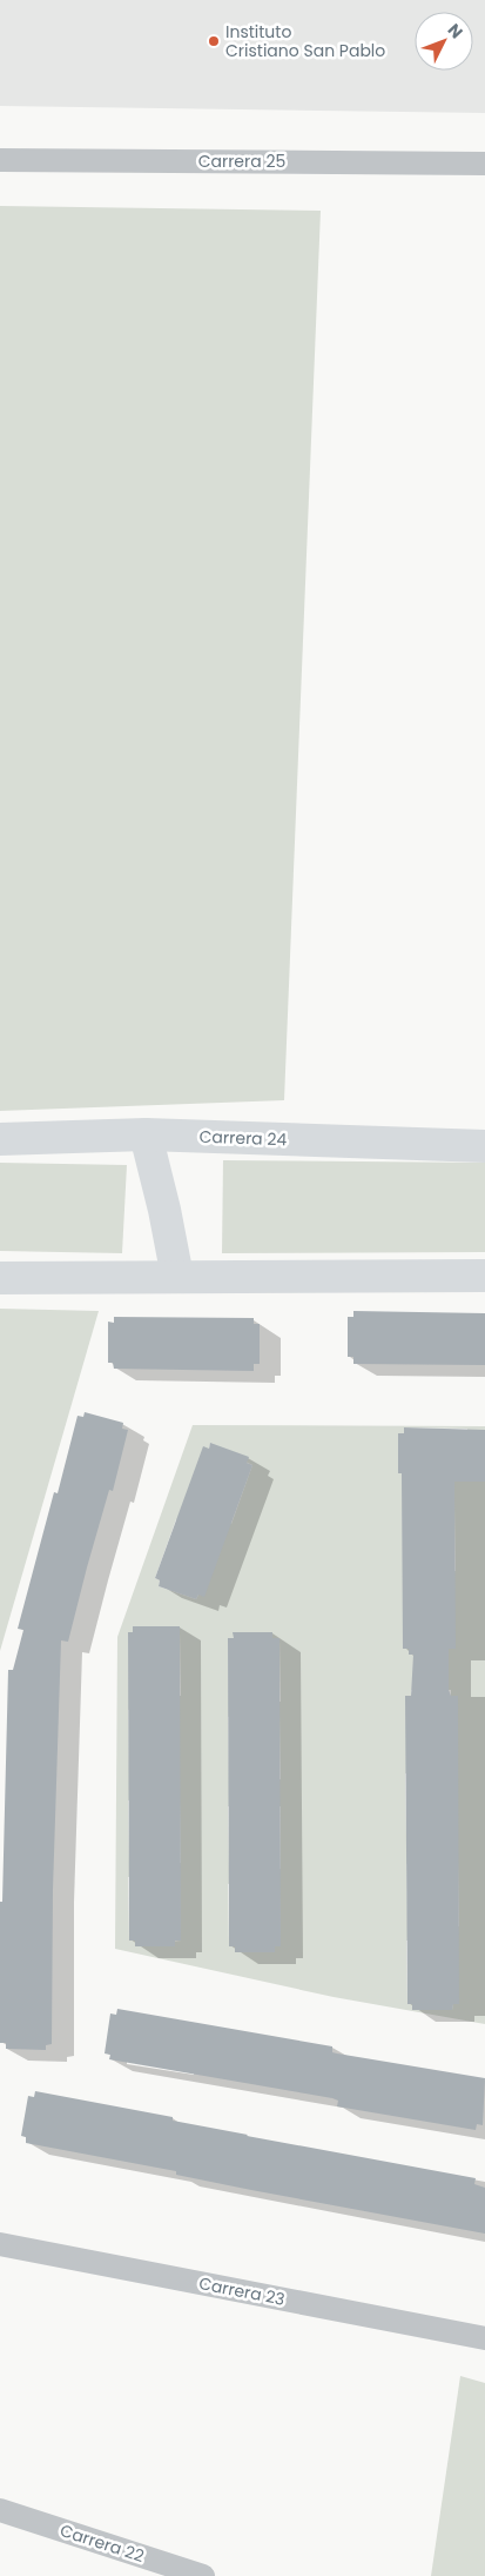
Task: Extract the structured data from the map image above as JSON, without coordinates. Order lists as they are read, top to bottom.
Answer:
{
  "streets": {
    "street": [
      "Carrera 25",
      "Carrera 24",
      "Carrera 23",
      "Carrera 22"
    ]
  },
  "places": ["Instituto Cristiano San Pablo"],
  "north": "top right"
}
